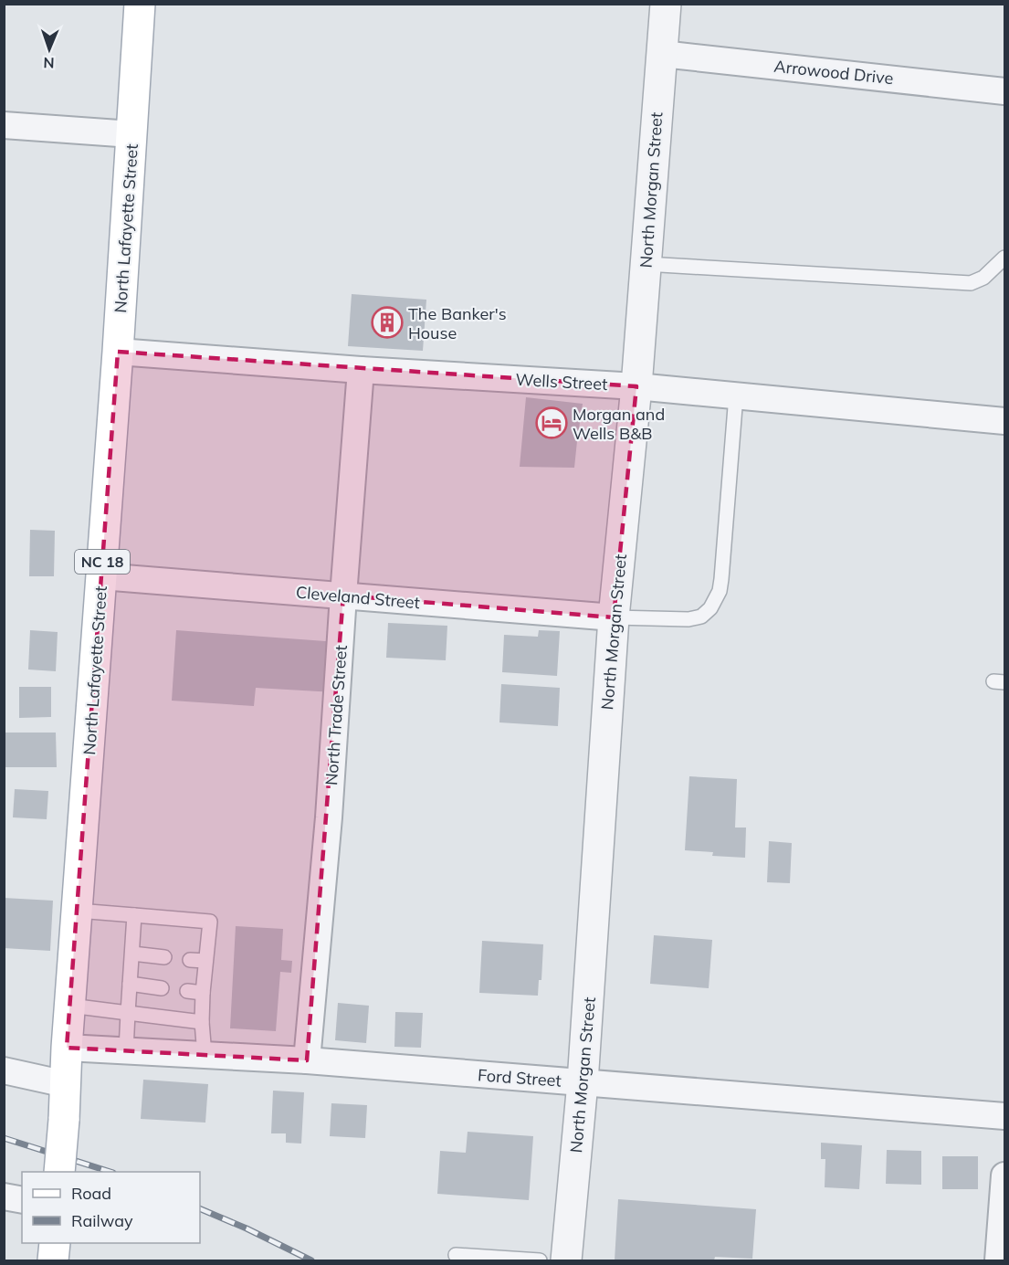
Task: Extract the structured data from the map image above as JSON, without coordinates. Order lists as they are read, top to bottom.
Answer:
{
  "streets": {
    "main road": ["North Lafayette Street", "NC 18"],
    "street": [
      "Arrowood Drive",
      "North Morgan Street",
      "Wells Street",
      "Cleveland Street",
      "North Trade Street",
      "Ford Street"
    ]
  },
  "crossings": [
    ["Arrowood Drive", "North Morgan Street"],
    ["North Morgan Street", "Wells Street"],
    ["North Morgan Street", "Cleveland Street"],
    ["North Morgan Street", "Ford Street"],
    ["North Lafayette Street", "Wells Street"],
    ["North Lafayette Street", "Cleveland Street"],
    ["North Lafayette Street", "Ford Street"],
    ["Wells Street", "North Trade Street"],
    ["Cleveland Street", "North Trade Street"],
    ["North Trade Street", "Ford Street"]
  ],
  "places": {
    "building": ["The Banker's House"],
    "hotel": ["Morgan and Wells B&B"]
  },
  "legend": ["Road", "Railway"],
  "north": "bottom"
}
